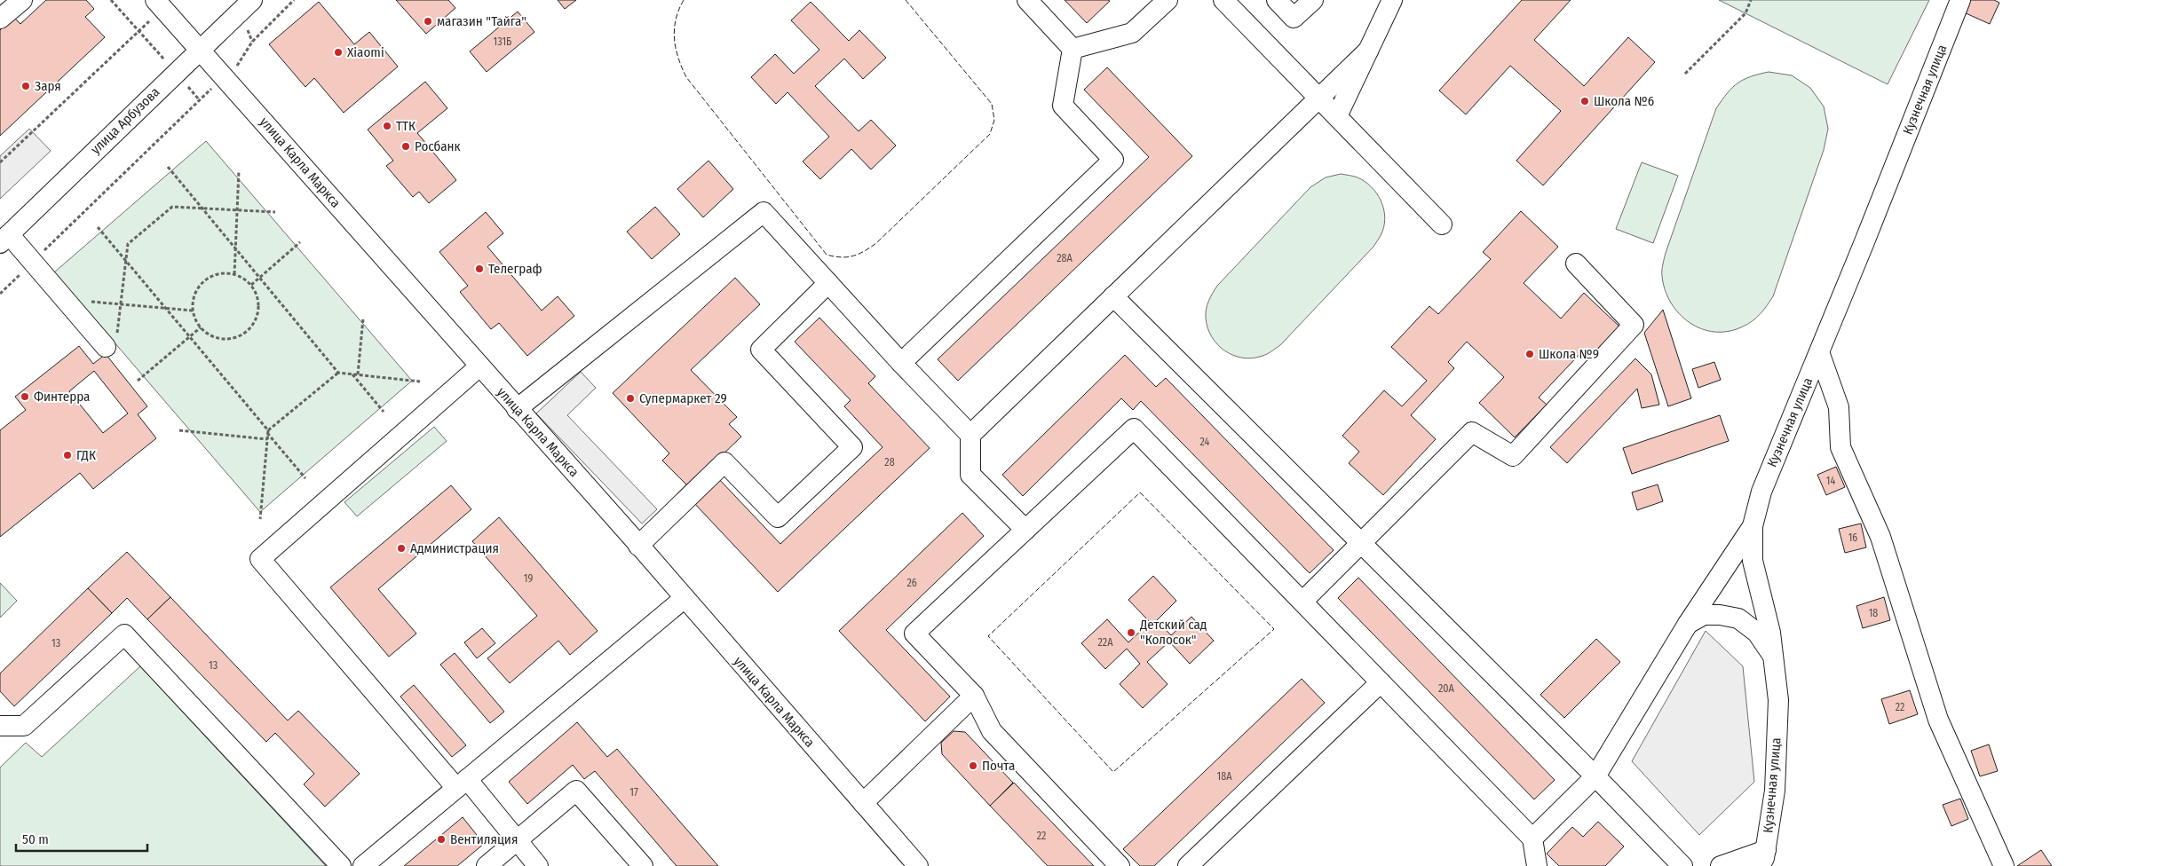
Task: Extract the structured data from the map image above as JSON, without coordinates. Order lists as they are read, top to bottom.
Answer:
{
  "streets": {
    "street": ["Кузнечная улица", "улица Арбузова", "улица Карла Маркса"]
  },
  "crossings": [
    ["улица Арбузова", "улица Карла Маркса"]
  ],
  "places": [
    "магазин \"Тайга\"",
    "Xiaomi",
    "Заря",
    "Школа №6",
    "ТТК",
    "Росбанк",
    "Телеграф",
    "Школа №9",
    "Финтерра",
    "Супермаркет 29",
    "ГДК",
    "Администрация",
    "Детский сад \"Колосок\"",
    "Почта",
    "Вентиляция"
  ],
  "house_numbers": [
    "131Б",
    "28А",
    "24",
    "28",
    "14",
    "16",
    "19",
    "26",
    "18",
    "22А",
    "13",
    "13",
    "20А",
    "22",
    "18А",
    "17",
    "22"
  ],
  "scale_bar": "50 m"
}
